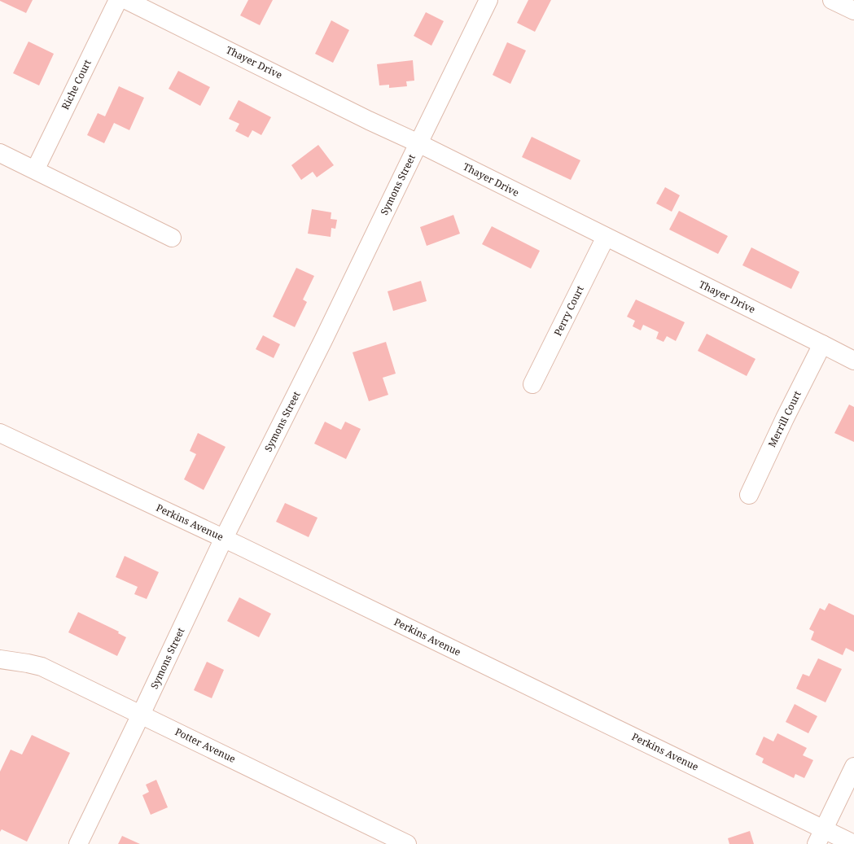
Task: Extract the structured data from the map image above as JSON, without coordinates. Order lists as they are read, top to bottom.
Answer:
{
  "streets": {
    "street": [
      "Thayer Drive",
      "Riche Court",
      "Symons Street",
      "Perry Court",
      "Merrill Court",
      "Perkins Avenue",
      "Potter Avenue"
    ]
  },
  "crossings": [
    ["Thayer Drive", "Symons Street"],
    ["Thayer Drive", "Perry Court"],
    ["Thayer Drive", "Merrill Court"],
    ["Symons Street", "Perkins Avenue"],
    ["Symons Street", "Potter Avenue"]
  ]
}
